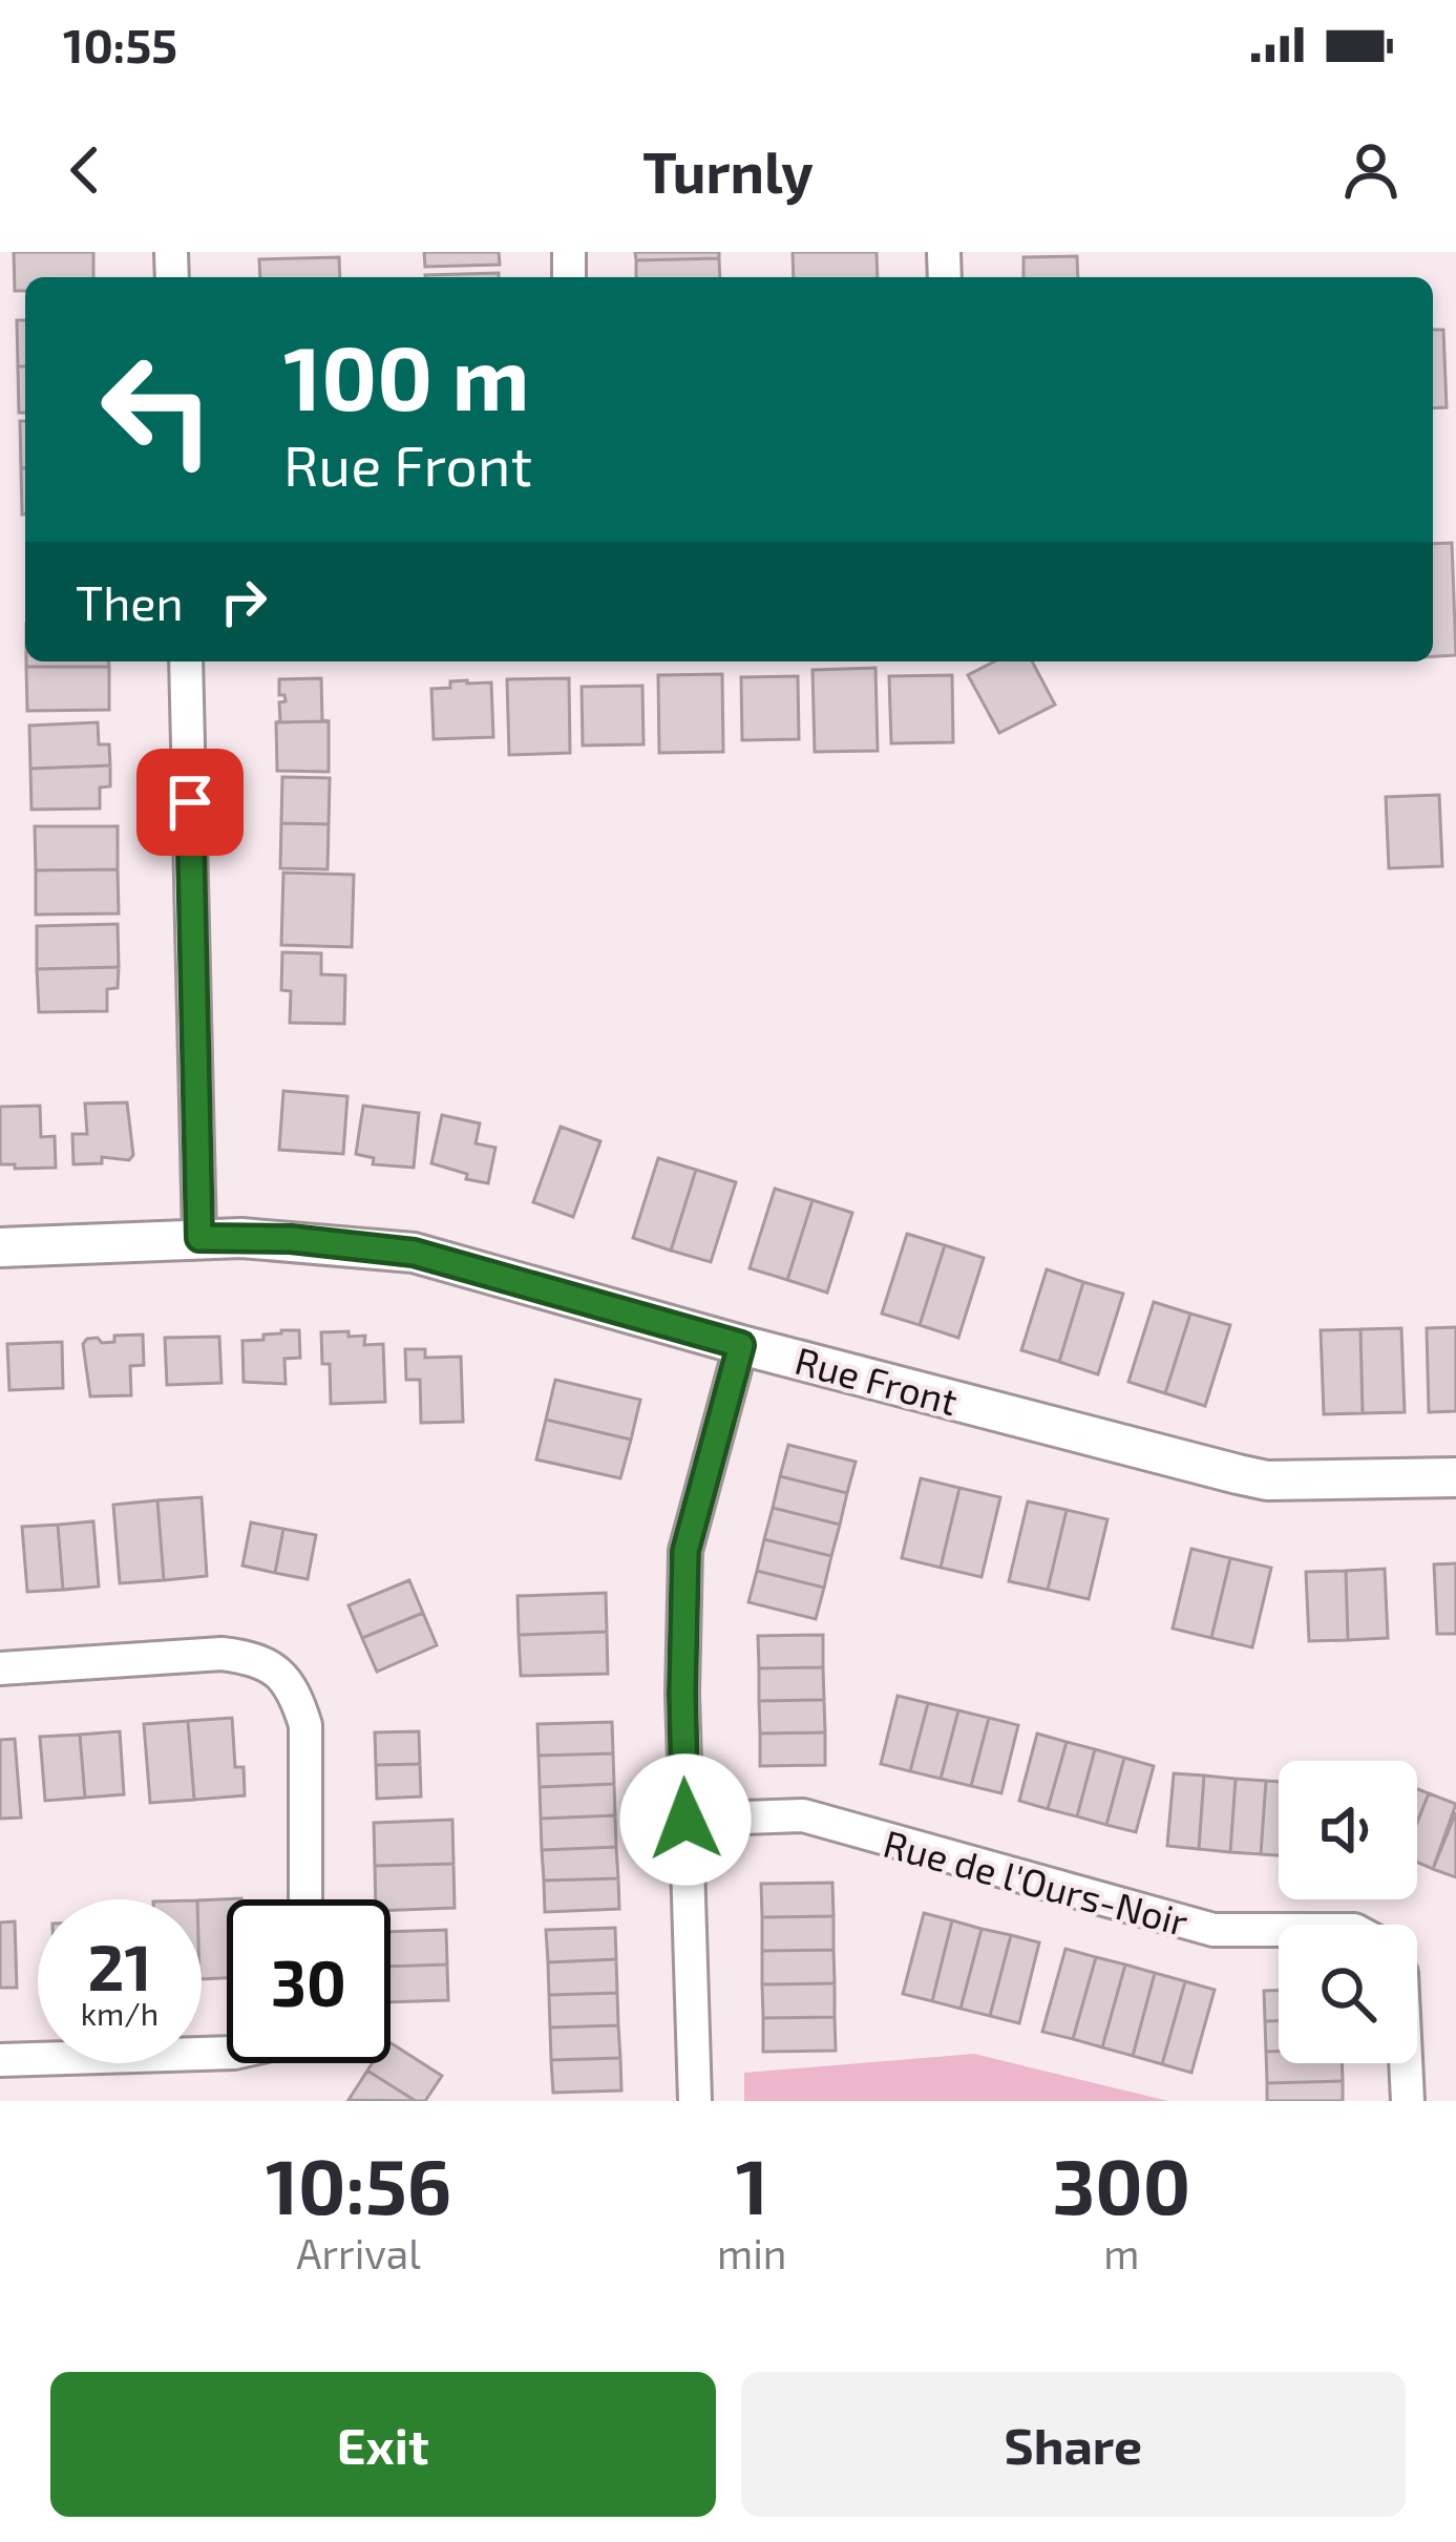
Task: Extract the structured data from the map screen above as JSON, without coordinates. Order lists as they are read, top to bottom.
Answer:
{
  "streets": {
    "street": ["Rue Front", "Rue de l'Ours-Noir"]
  },
  "page": {
    "status": "10:55",
    "header": "Turnly",
    "turn": ["100 m", "Rue Front"],
    "then": "Then",
    "speed": "21 km/h",
    "limit": "30",
    "eta": [
      "10:56",
      "Arrival",
      "1",
      "min",
      "300",
      "m"
    ],
    "buttons": ["Exit", "Share"]
  }
}
